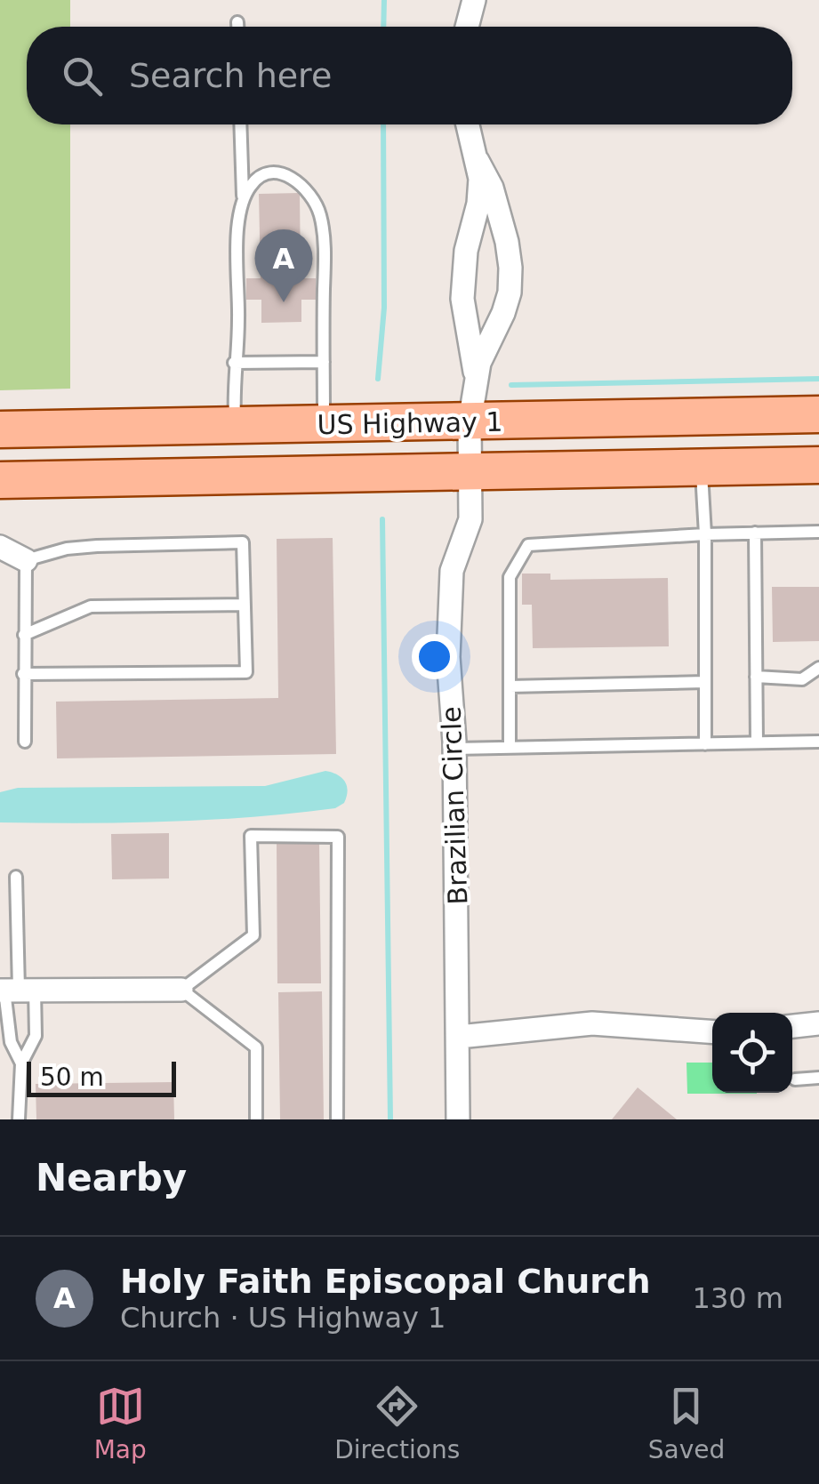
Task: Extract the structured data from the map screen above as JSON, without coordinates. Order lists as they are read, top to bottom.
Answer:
{
  "streets": {
    "main road": ["US Highway 1"],
    "street": ["Brazilian Circle"]
  },
  "crossings": [
    ["US Highway 1", "Brazilian Circle"]
  ],
  "scale_bar": "50 m",
  "page": {
    "search": "Search here",
    "pins": "A",
    "scale": "50 m",
    "heading": "Nearby",
    "list": [
      {
        "mark": "A",
        "name": "Holy Faith Episcopal Church",
        "note": "Church · US Highway 1",
        "value": "130 m"
      }
    ],
    "nav": ["Map", "Directions", "Saved"]
  }
}
